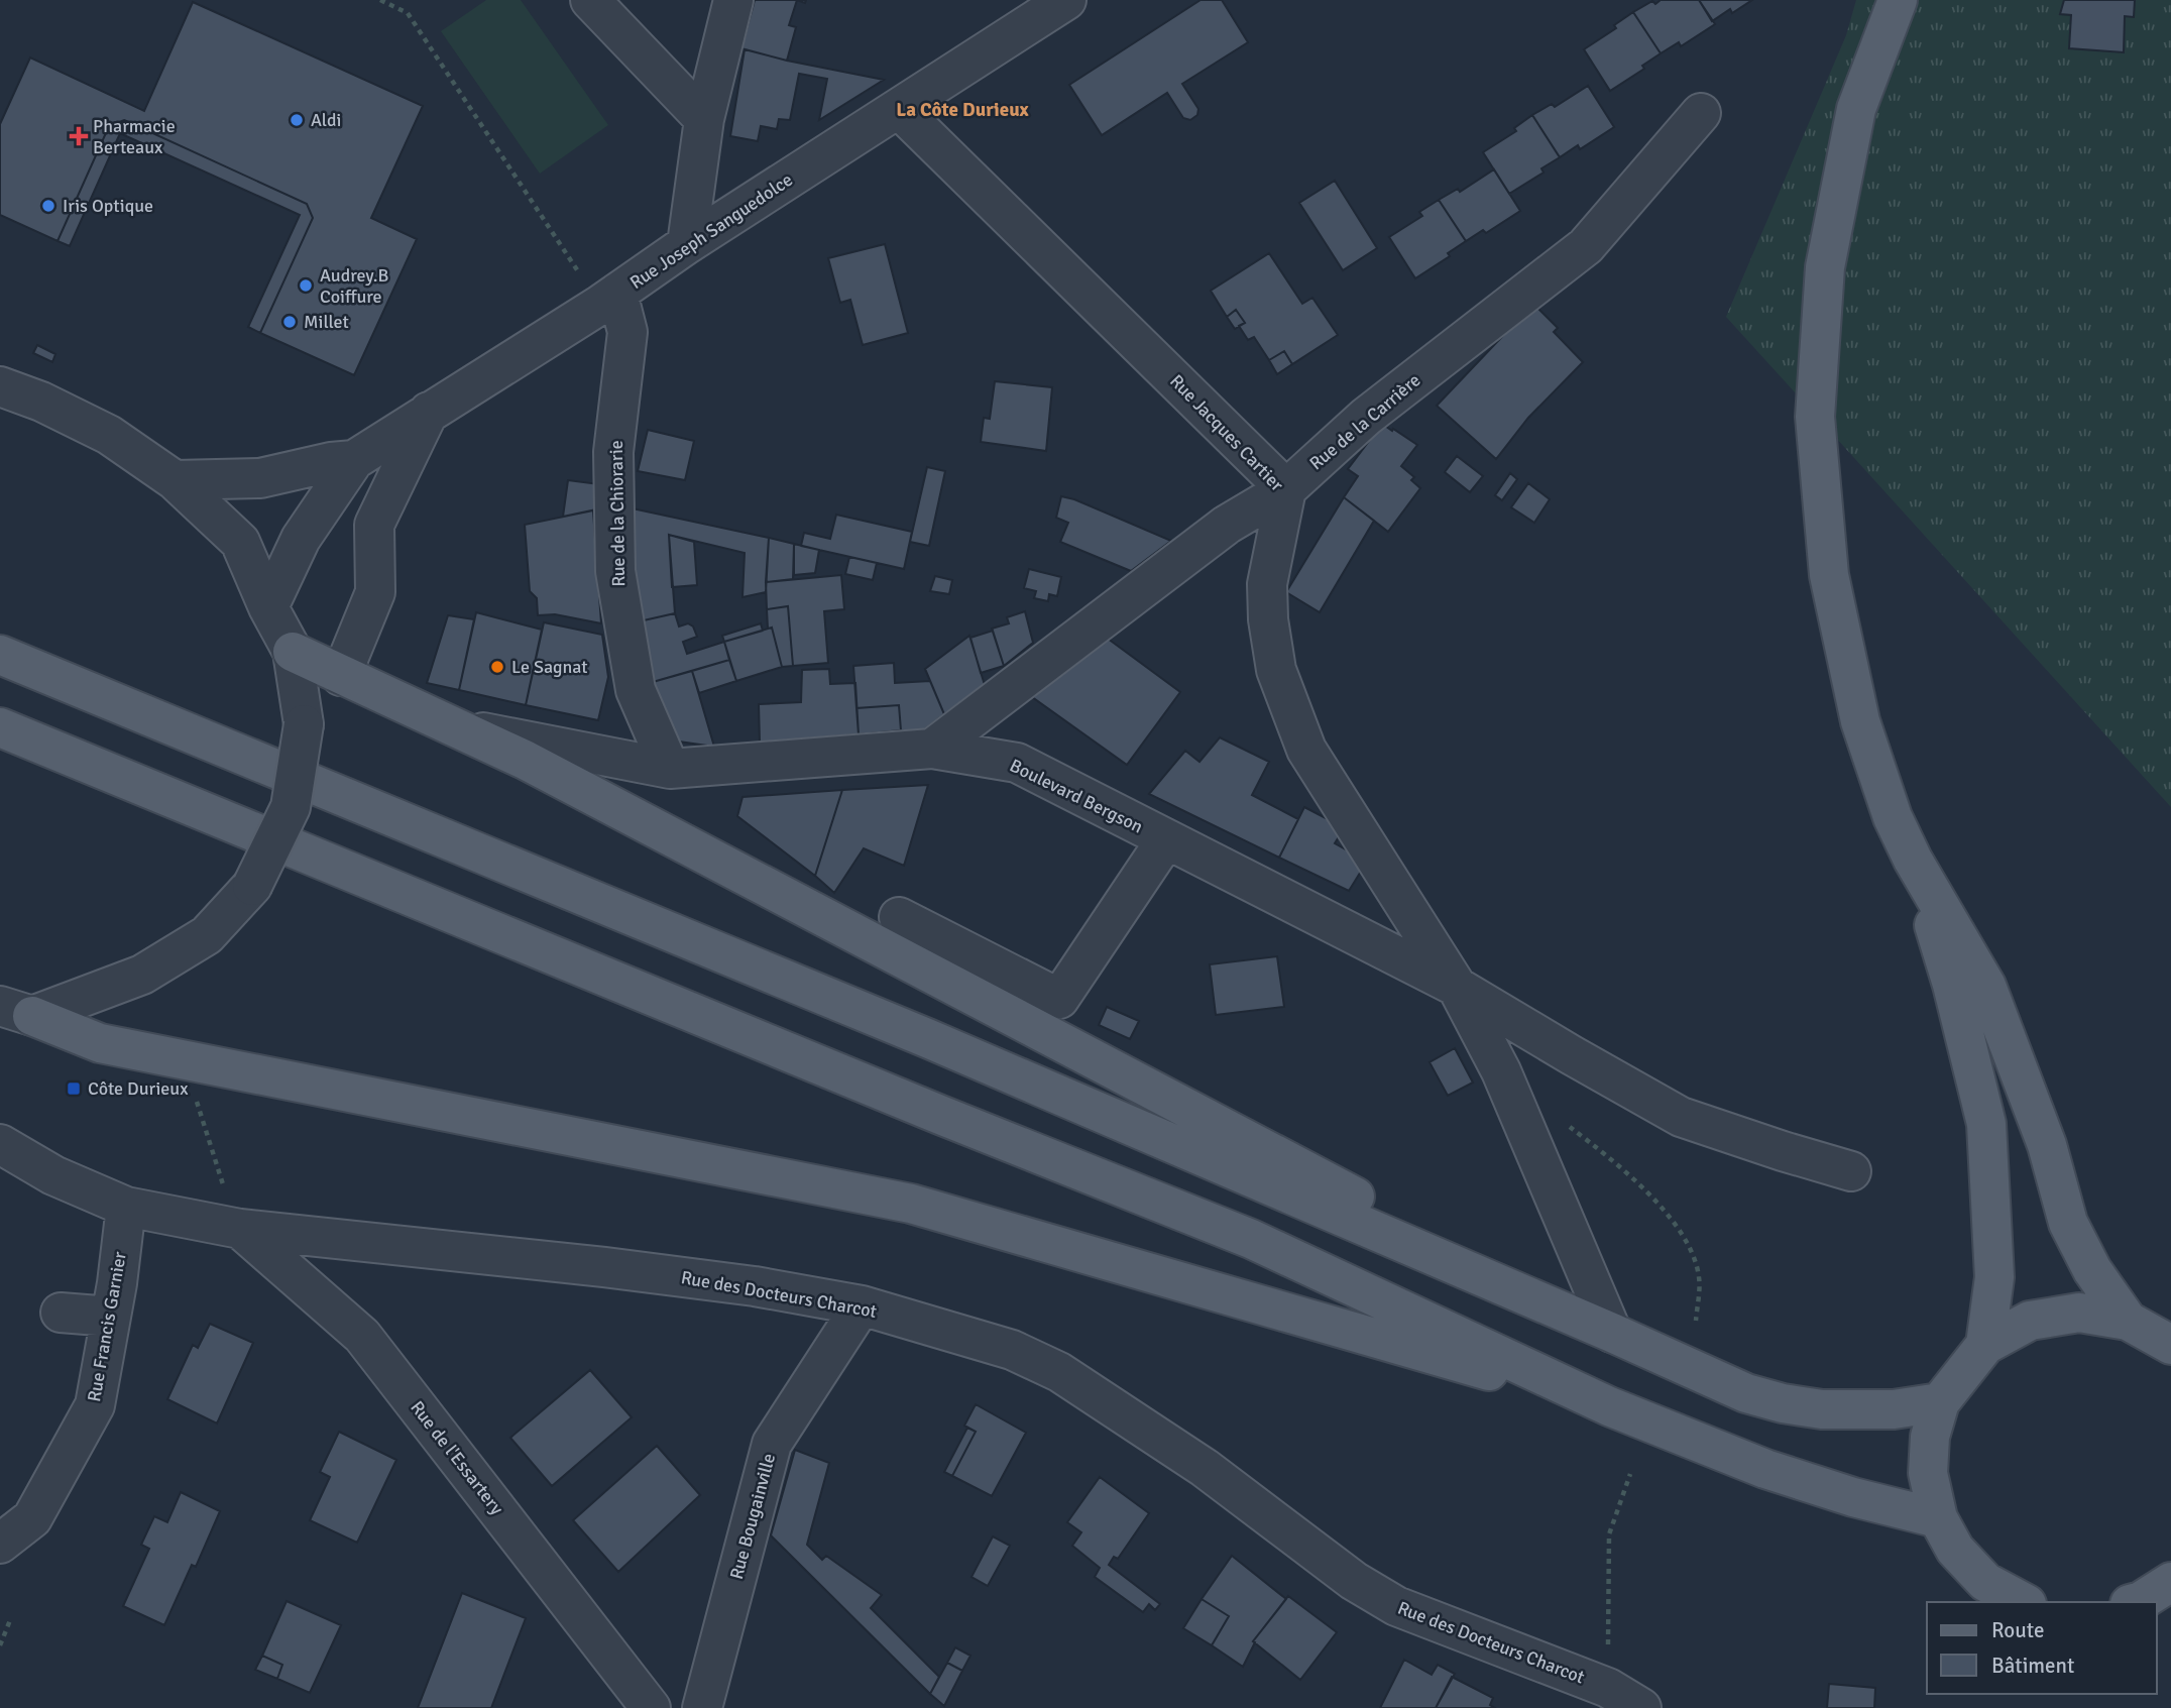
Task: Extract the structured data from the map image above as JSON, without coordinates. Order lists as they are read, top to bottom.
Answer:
{
  "streets": {
    "street": [
      "Rue Joseph Sanguedolce",
      "Rue de la Carrière",
      "Rue Jacques Cartier",
      "Rue de la Chiorarie",
      "Boulevard Bergson",
      "Rue des Docteurs Charcot",
      "Rue Francis Garnier",
      "Rue de l'Essartery",
      "Rue Bougainville"
    ]
  },
  "crossings": [
    ["Rue Joseph Sanguedolce", "Rue Jacques Cartier"],
    ["Rue Joseph Sanguedolce", "Rue de la Chiorarie"],
    ["Rue de la Carrière", "Rue Jacques Cartier"],
    ["Rue de la Carrière", "Boulevard Bergson"],
    ["Rue Jacques Cartier", "Boulevard Bergson"],
    ["Rue de la Chiorarie", "Boulevard Bergson"],
    ["Rue des Docteurs Charcot", "Rue Francis Garnier"],
    ["Rue des Docteurs Charcot", "Rue de l'Essartery"],
    ["Rue des Docteurs Charcot", "Rue Bougainville"]
  ],
  "districts": ["La Côte Durieux"],
  "places": {
    "other": [
      "Aldi",
      "Iris Optique",
      "Audrey.B Coiffure",
      "Millet",
      "Le Sagnat"
    ],
    "health": ["Pharmacie Berteaux"],
    "transit": ["Côte Durieux"]
  },
  "legend": ["Route", "Bâtiment"]
}
